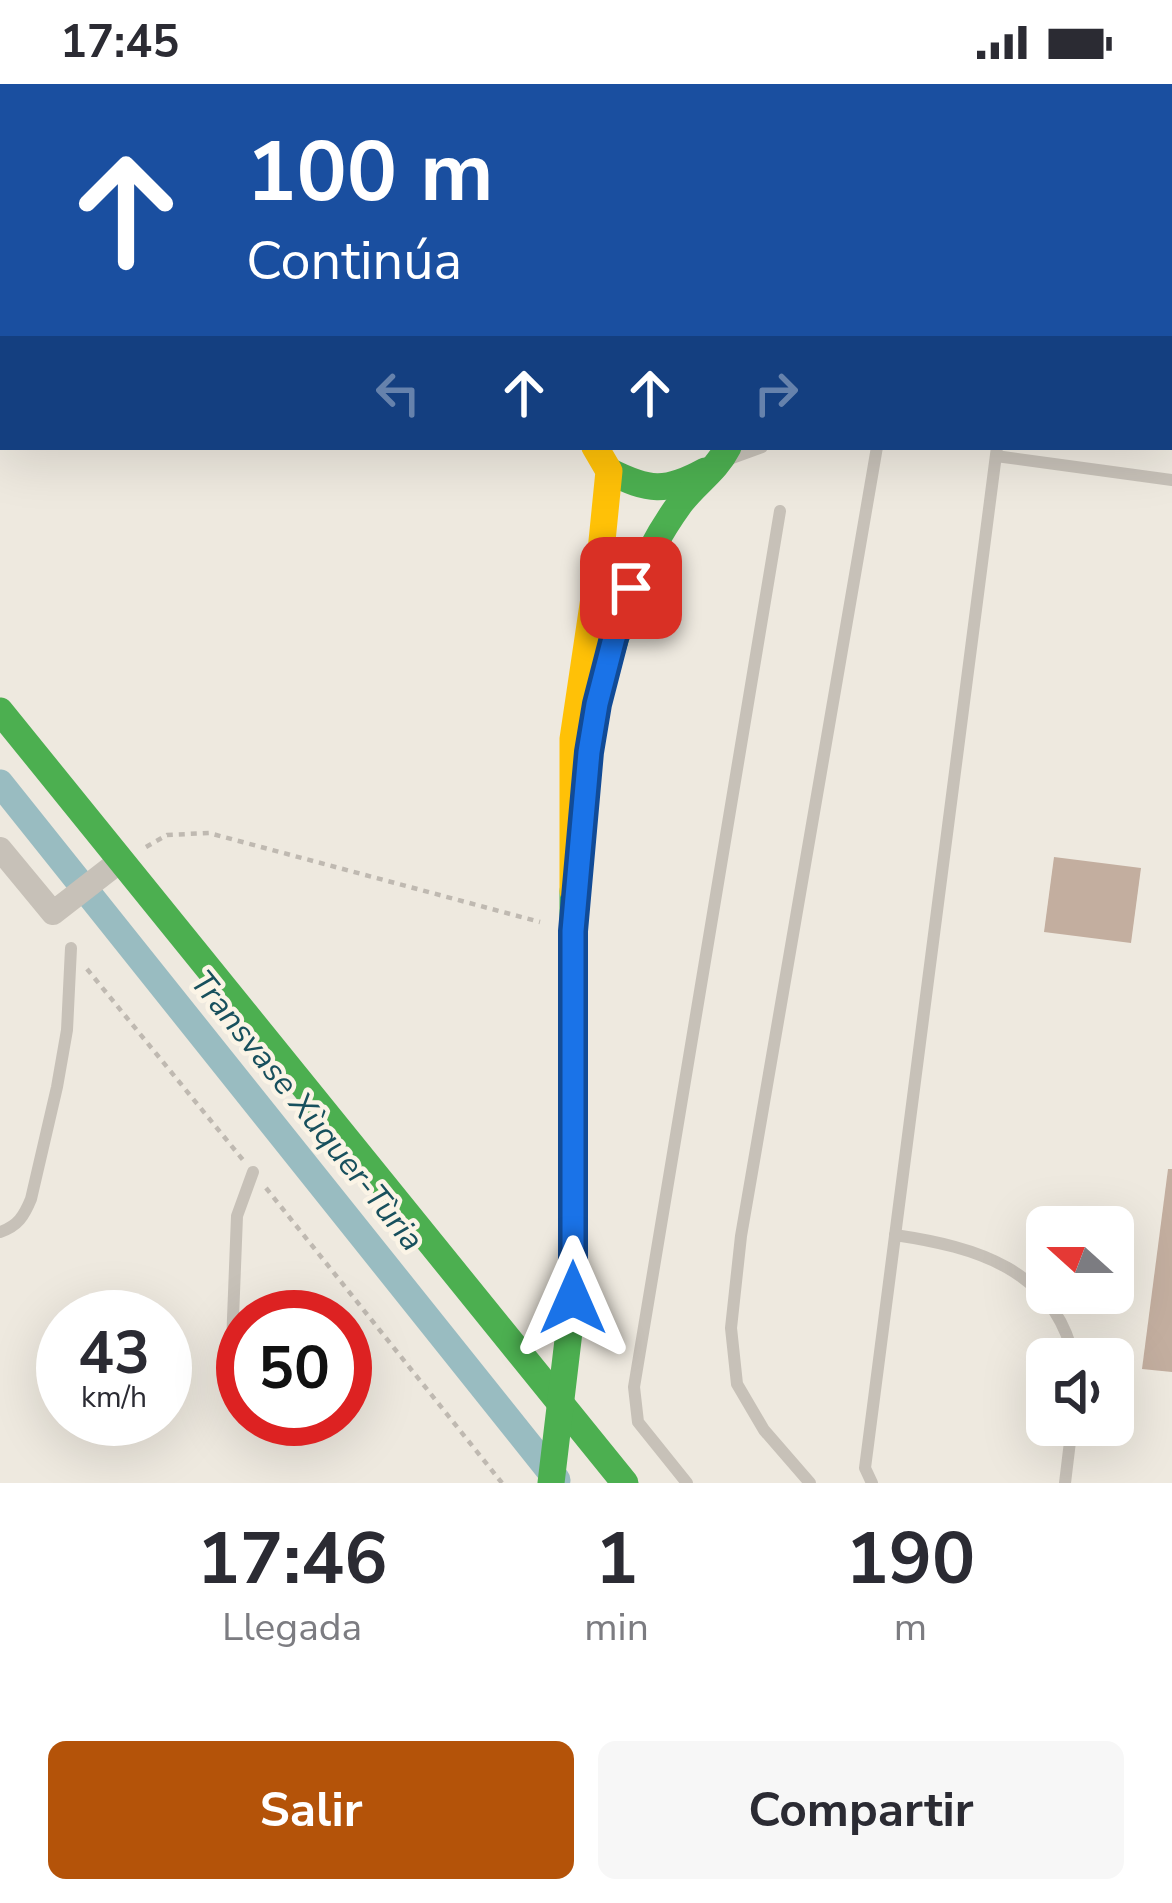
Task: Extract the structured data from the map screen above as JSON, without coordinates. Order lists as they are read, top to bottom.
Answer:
{
  "water": ["Transvase Xùquer-Tùria"],
  "north": "left",
  "page": {
    "status": "17:45",
    "turn": ["100 m", "Continúa"],
    "speed": "43 km/h",
    "limit": "50",
    "eta": [
      "17:46",
      "Llegada",
      "1",
      "min",
      "190",
      "m"
    ],
    "buttons": ["Salir", "Compartir"]
  }
}
